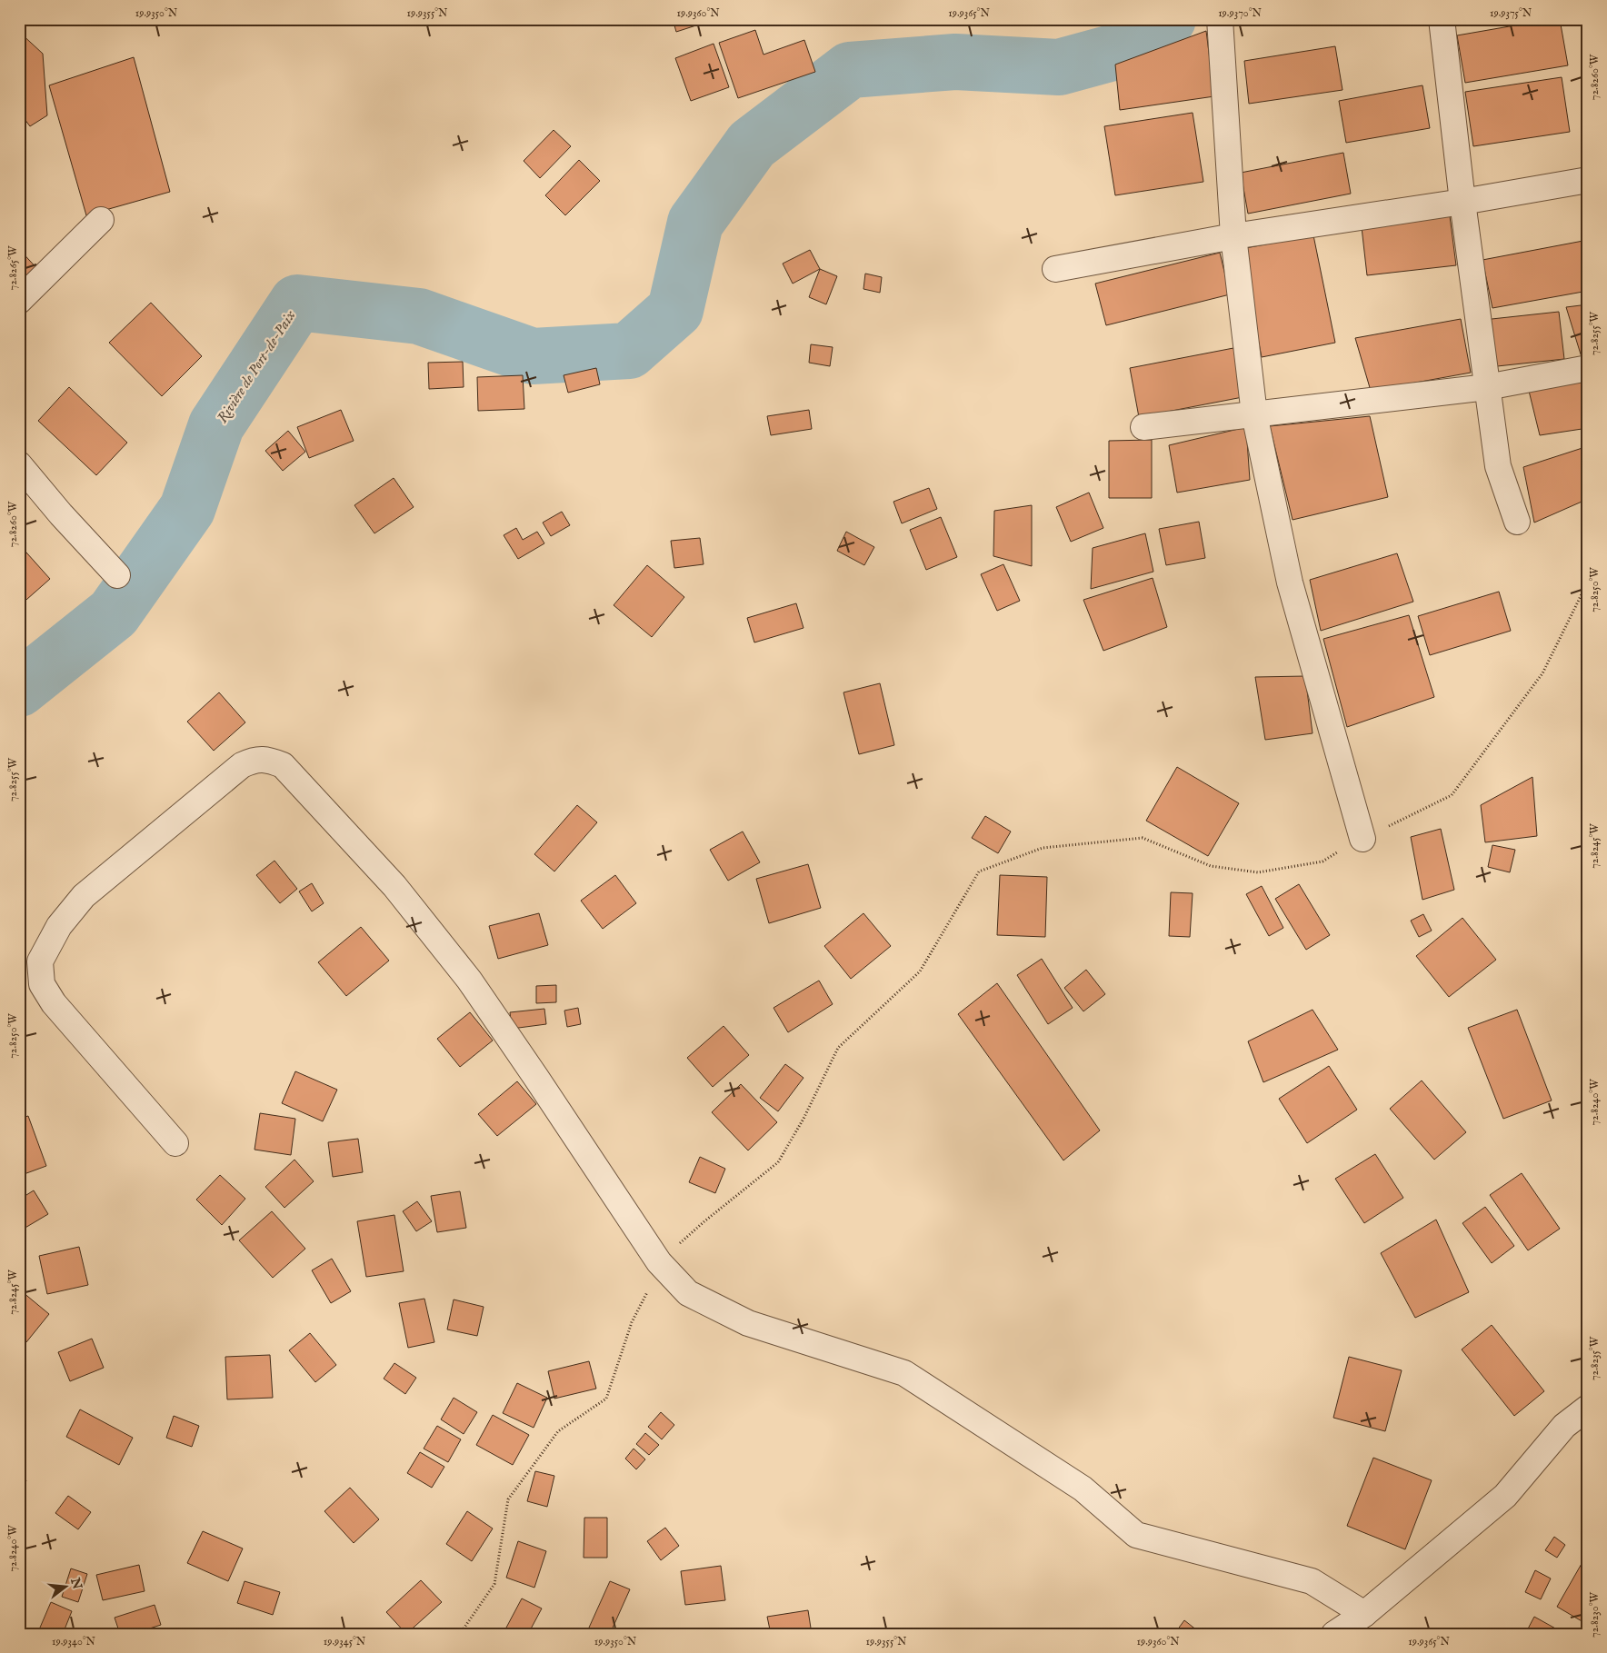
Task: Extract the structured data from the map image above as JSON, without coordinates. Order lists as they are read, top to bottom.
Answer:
{
  "water": ["Rivière de Port-de-Paix"],
  "north": "right",
  "coordinates": [
    "19.9350°N",
    "19.9355°N",
    "19.9360°N",
    "19.9365°N",
    "19.9370°N",
    "19.9375°N",
    "72.8260°W",
    "72.8265°W",
    "72.8255°W",
    "72.8250°W",
    "72.8245°W",
    "72.8240°W",
    "72.8235°W",
    "72.8230°W",
    "19.9340°N",
    "19.9345°N"
  ]
}
